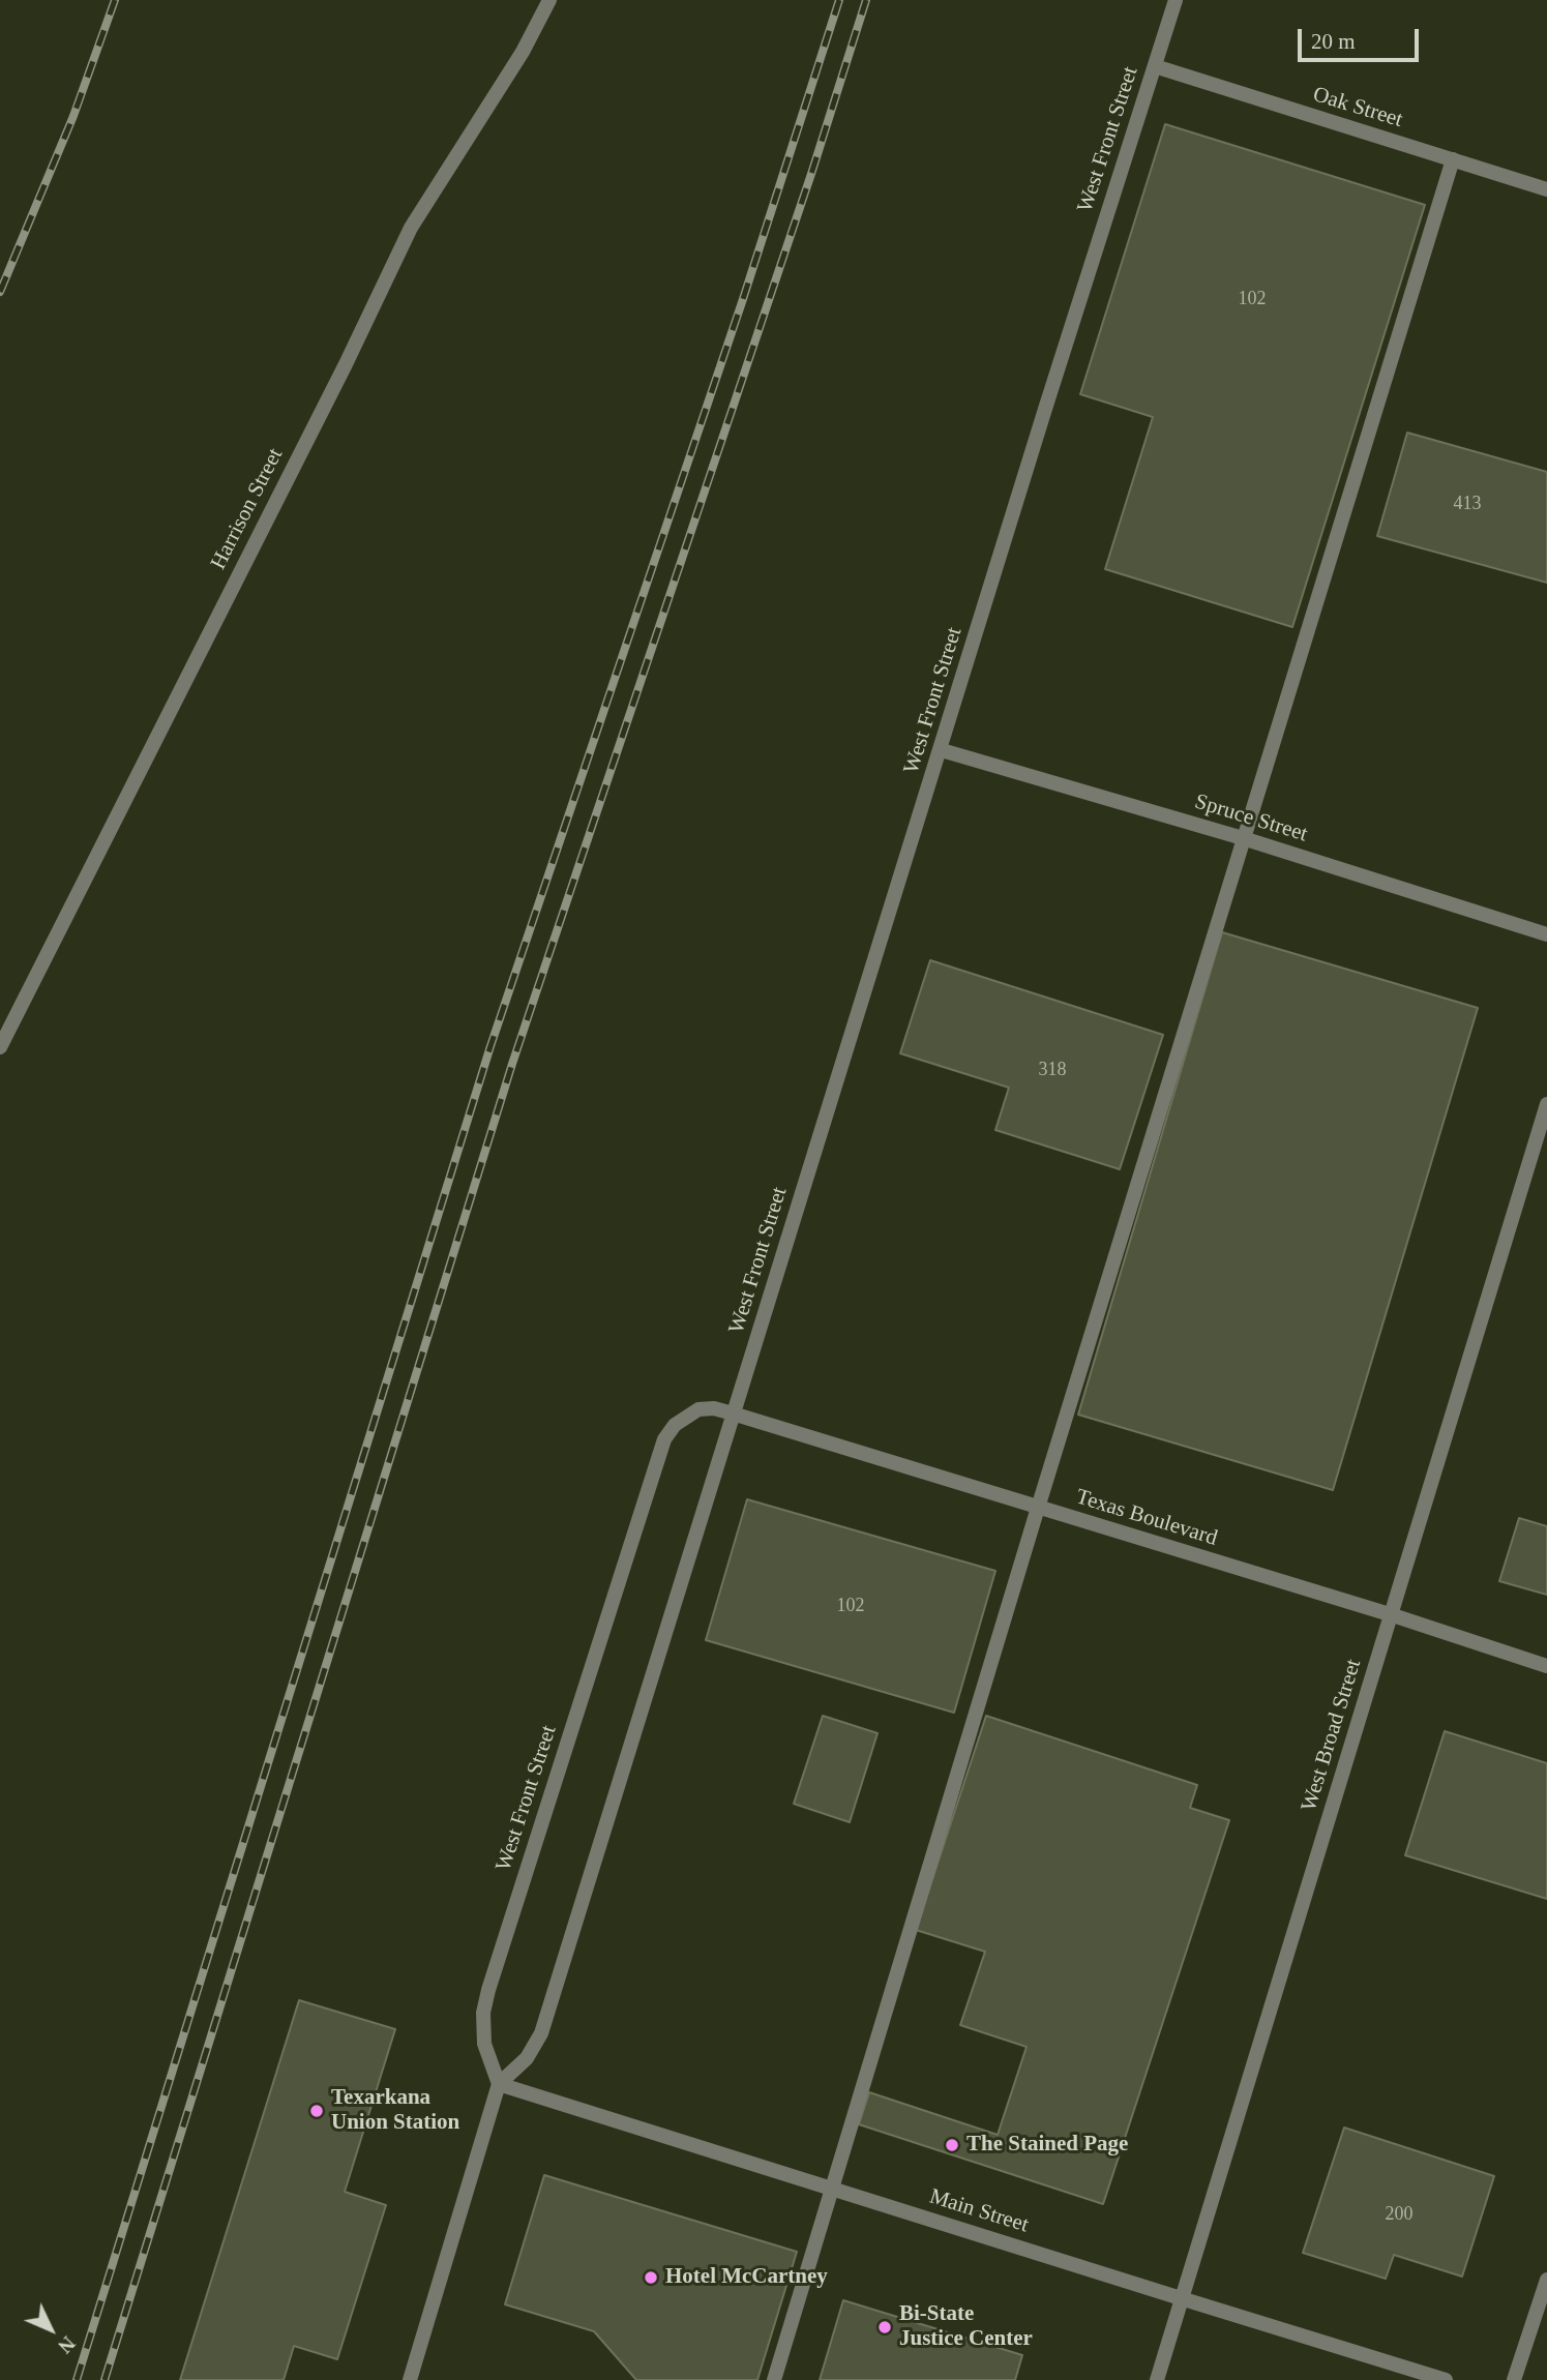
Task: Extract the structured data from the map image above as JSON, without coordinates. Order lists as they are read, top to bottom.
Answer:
{
  "streets": {
    "street": [
      "Oak Street",
      "West Front Street",
      "Harrison Street",
      "Spruce Street",
      "Texas Boulevard",
      "West Broad Street",
      "Main Street"
    ]
  },
  "crossings": [
    ["Oak Street", "West Front Street"],
    ["West Front Street", "Spruce Street"],
    ["West Front Street", "Texas Boulevard"],
    ["West Front Street", "Main Street"],
    ["Texas Boulevard", "West Broad Street"],
    ["West Broad Street", "Main Street"]
  ],
  "places": [
    "Texarkana Union Station",
    "The Stained Page",
    "Hotel McCartney",
    "Bi-State Justice Center"
  ],
  "house_numbers": [
    "102",
    "413",
    "318",
    "102",
    "200"
  ],
  "scale_bar": "20 m",
  "north": "bottom right"
}
